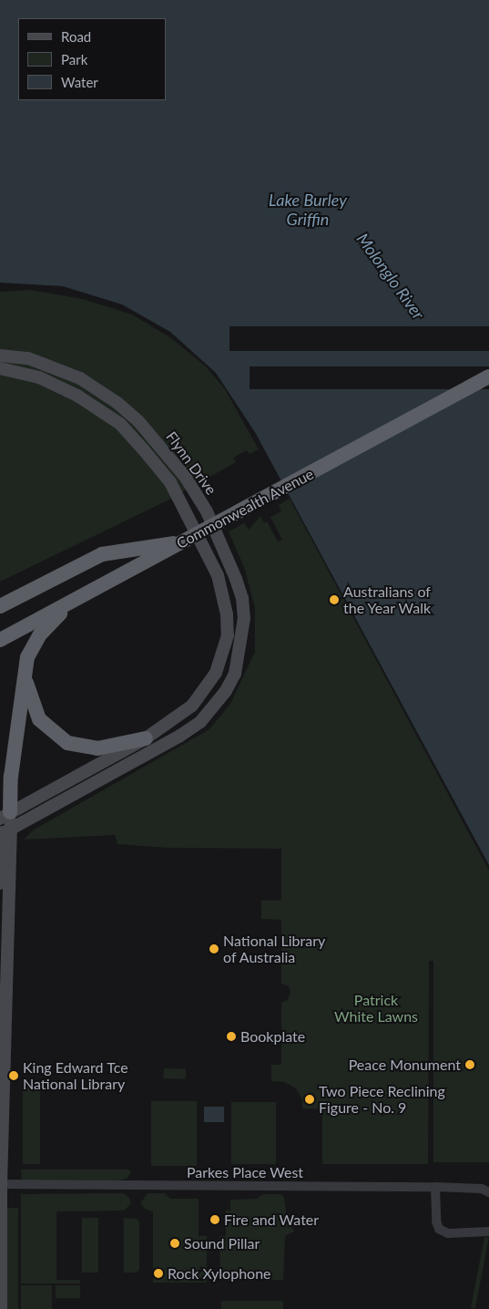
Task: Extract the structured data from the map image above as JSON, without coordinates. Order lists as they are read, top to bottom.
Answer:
{
  "streets": {
    "highway": ["Commonwealth Avenue"],
    "main road": ["Flynn Drive"],
    "street": ["Parkes Place West"]
  },
  "water": ["Lake Burley Griffin", "Molonglo River"],
  "parks": ["Patrick White Lawns"],
  "places": [
    "Australians of the Year Walk",
    "National Library of Australia",
    "Bookplate",
    "Peace Monument",
    "King Edward Tce National Library",
    "Two Piece Reclining Figure - No. 9",
    "Fire and Water",
    "Sound Pillar",
    "Rock Xylophone"
  ],
  "legend": ["Road", "Park", "Water"]
}
